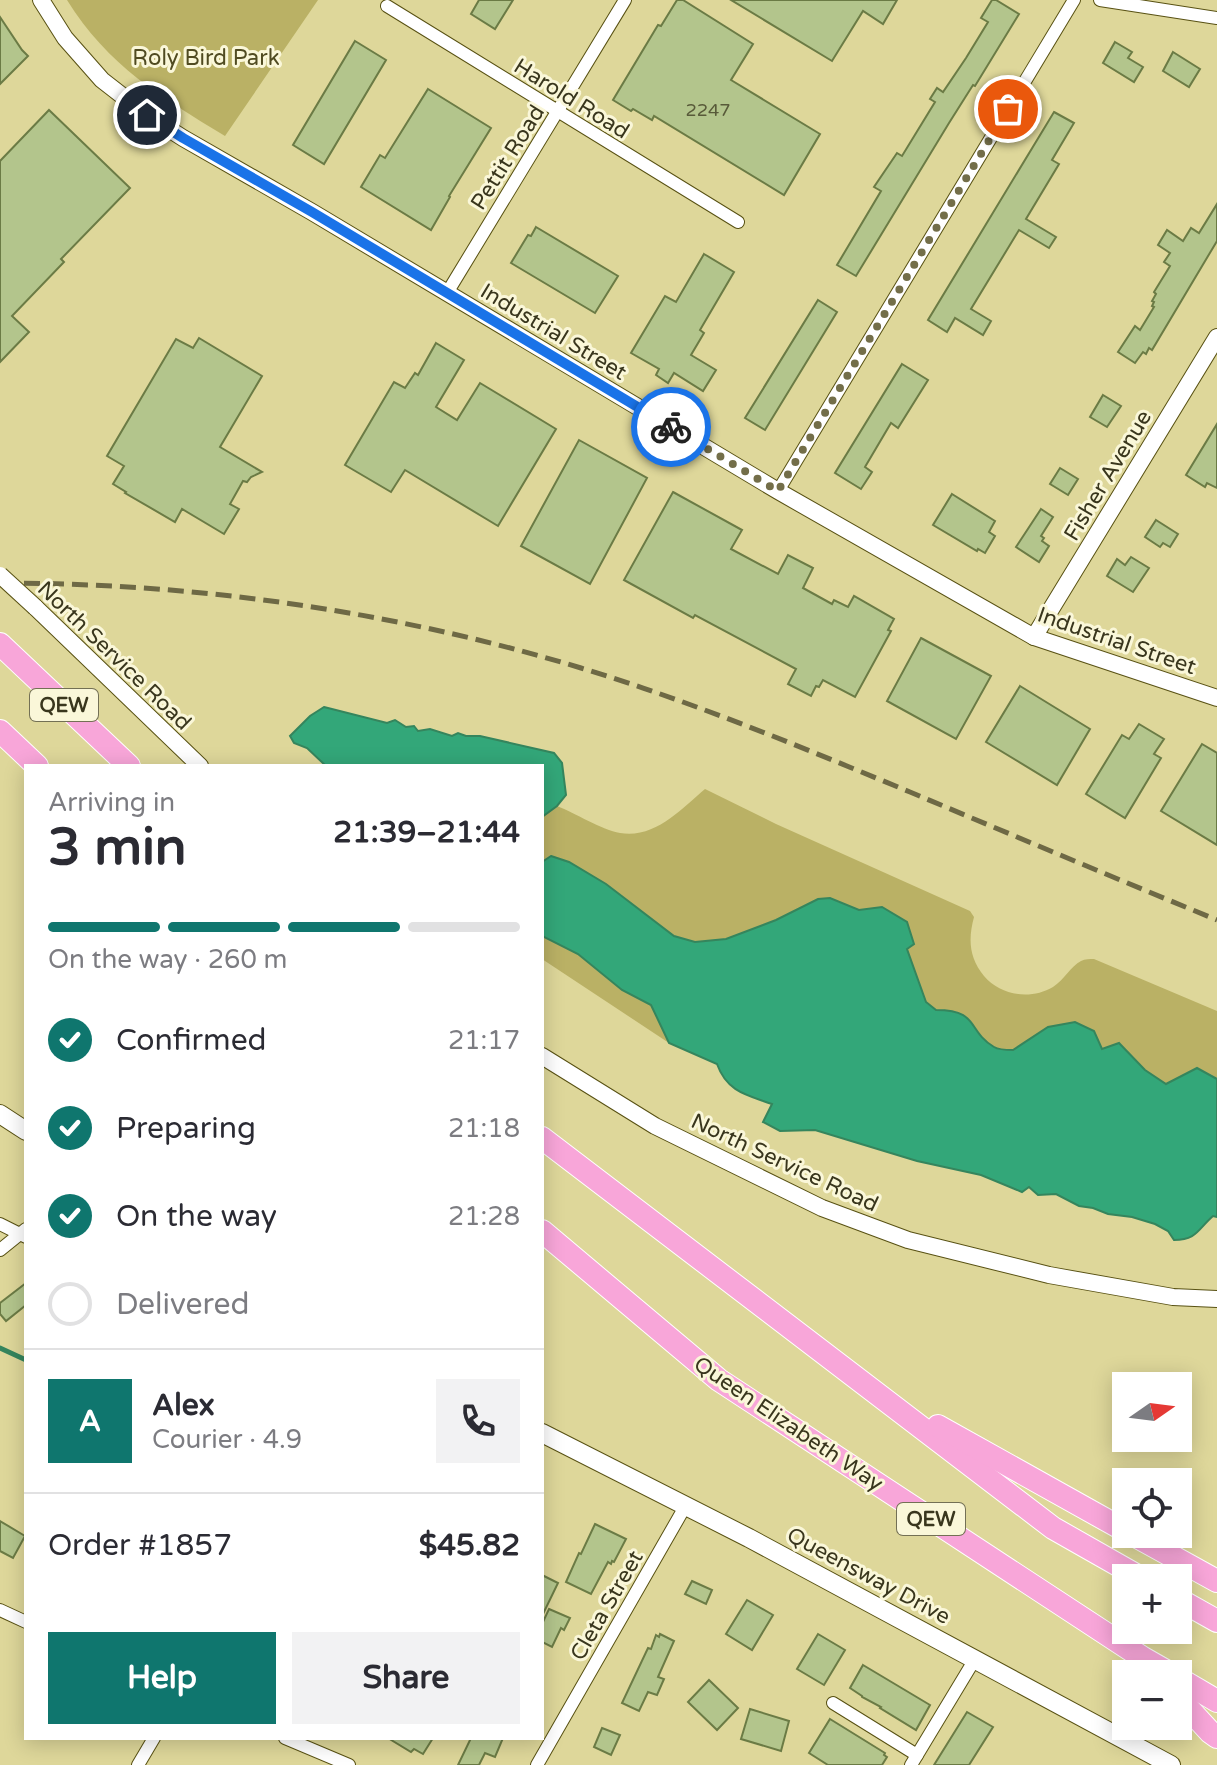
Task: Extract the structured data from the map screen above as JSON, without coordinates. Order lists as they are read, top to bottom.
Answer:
{
  "streets": {
    "highway": ["QEW", "Queen Elizabeth Way"],
    "main road": ["Queensway Drive"],
    "street": [
      "Harold Road",
      "Pettit Road",
      "Industrial Street",
      "Fisher Avenue",
      "North Service Road",
      "Cleta Street"
    ]
  },
  "crossings": [
    ["Harold Road", "Pettit Road"],
    ["Pettit Road", "Industrial Street"],
    ["Industrial Street", "Fisher Avenue"],
    ["Queensway Drive", "Cleta Street"]
  ],
  "parks": ["Roly Bird Park"],
  "house_numbers": ["2247"],
  "north": "right",
  "page": {
    "heading": ["3 min", "Arriving in", "21:39–21:44"],
    "panel": [
      "Alex",
      "Courier · 4.9",
      "Order #1857",
      "$45.82"
    ],
    "bar": "On the way · 260 m",
    "list": [
      ["Confirmed", "21:17"],
      ["Preparing", "21:18"],
      ["On the way", "21:28"],
      "Delivered"
    ],
    "map_buttons": ["+", "−"],
    "round": "A",
    "buttons": ["Help", "Share"]
  }
}
